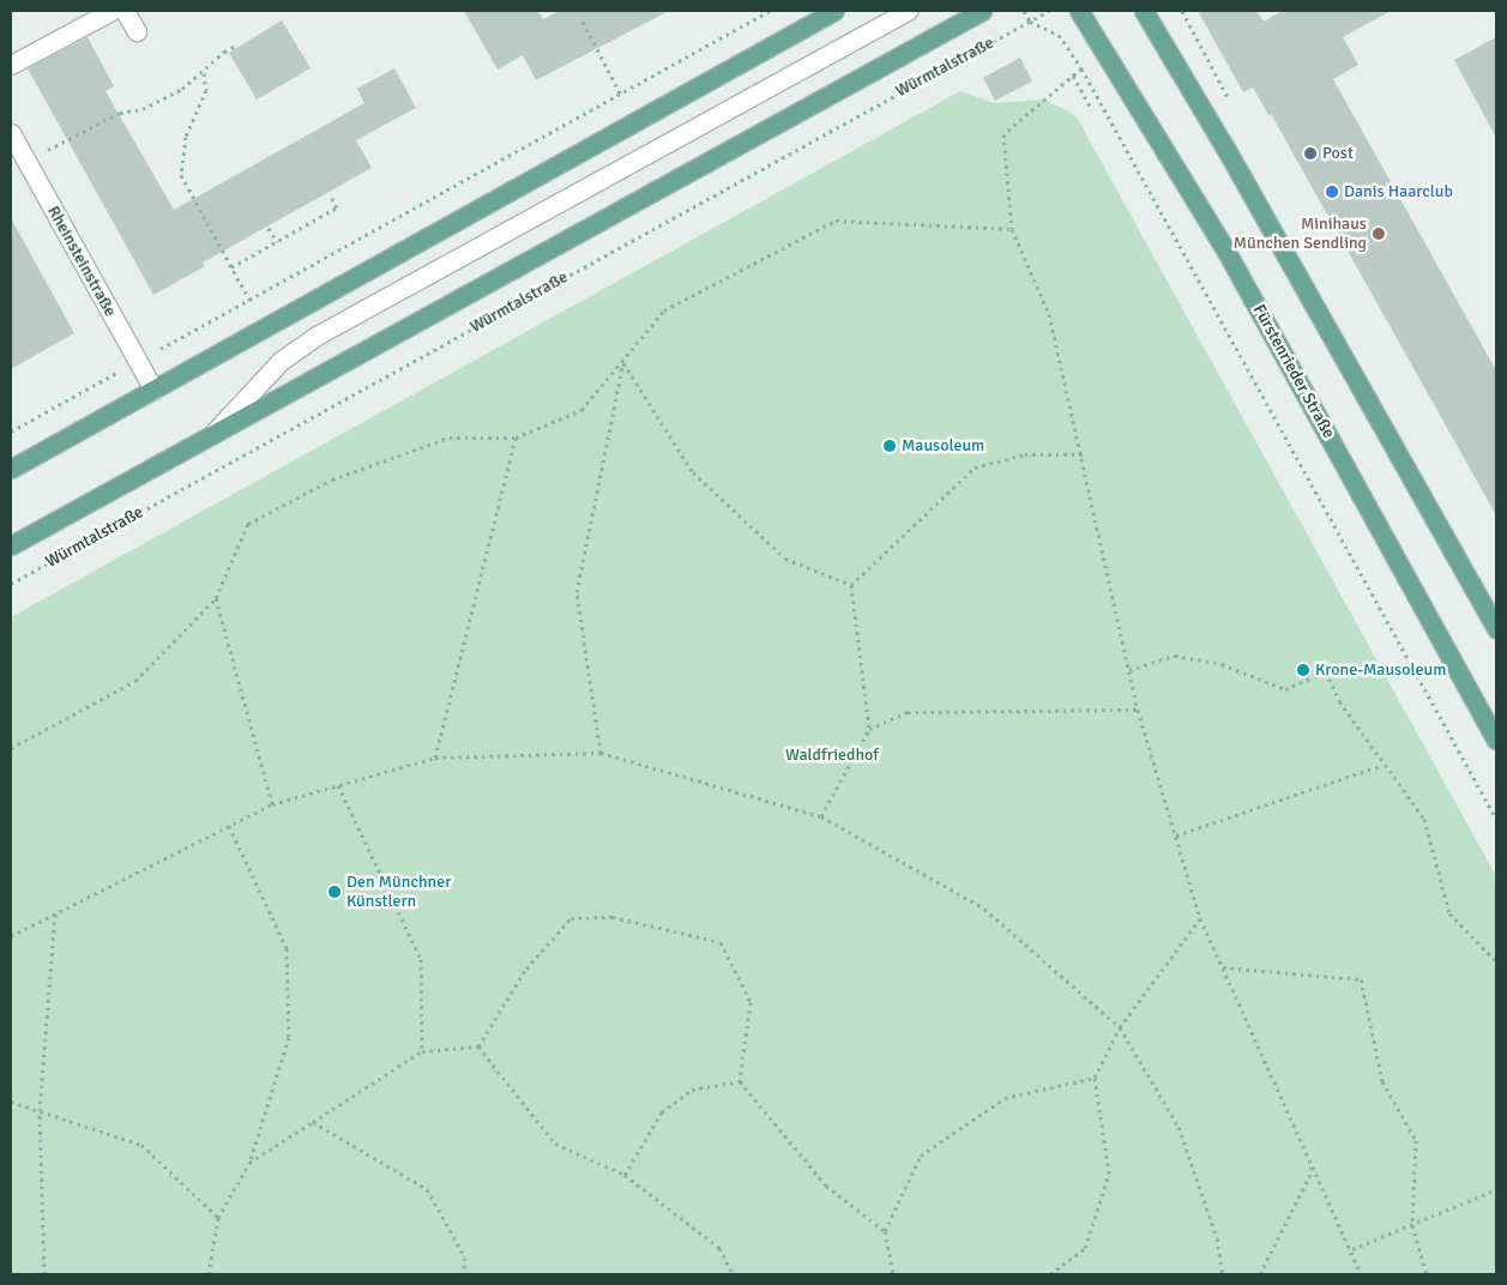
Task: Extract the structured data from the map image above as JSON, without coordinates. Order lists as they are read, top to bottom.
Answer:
{
  "streets": {
    "main road": ["Würmtalstraße", "Fürstenrieder Straße"],
    "street": ["Rheinsteinstraße"]
  },
  "parks": ["Waldfriedhof"],
  "places": [
    "Post",
    "Danis Haarclub",
    "Minihaus München Sendling",
    "Mausoleum",
    "Krone-Mausoleum",
    "Den Münchner Künstlern"
  ]
}
